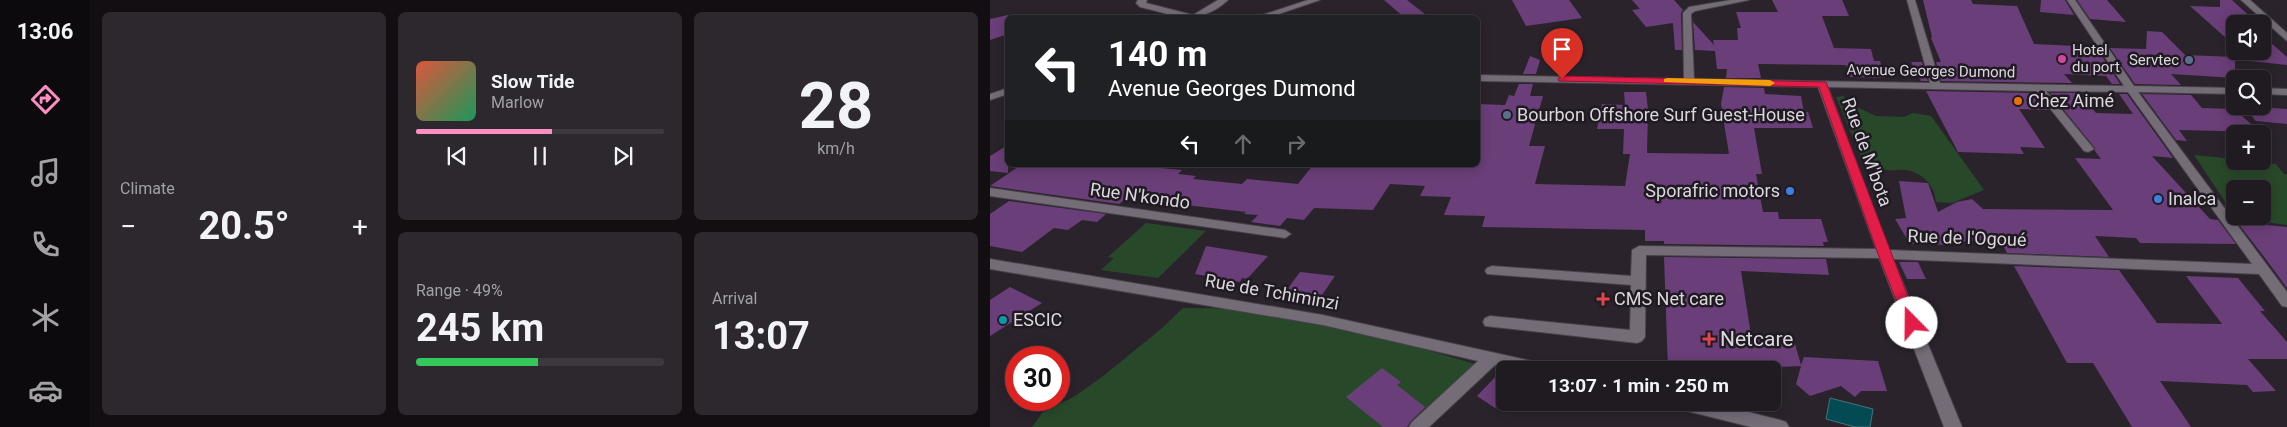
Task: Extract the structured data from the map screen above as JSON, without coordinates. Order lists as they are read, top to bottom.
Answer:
{
  "streets": {
    "street": [
      "Avenue Georges Dumond",
      "Rue de M'bota",
      "Rue N'kondo",
      "Rue de l'Ogoué",
      "Rue de Tchiminzi"
    ]
  },
  "crossings": [
    ["Avenue Georges Dumond", "Rue de M'bota"],
    ["Rue de M'bota", "Rue de l'Ogoué"]
  ],
  "places": {
    "other": [
      "Hotel du port",
      "Servtec",
      "Chez Aimé",
      "Bourbon Offshore Surf Guest-House",
      "Sporafric motors",
      "Inalca",
      "ESCIC"
    ],
    "health": ["CMS Net care", "Netcare"]
  },
  "page": {
    "tabs": "13:06",
    "tile": [
      "Climate",
      ["28", "km/h"],
      ["Range · 49%", "245 km"],
      ["Arrival", "13:07"]
    ],
    "map_buttons": ["+", "−"],
    "turn": ["140 m", "Avenue Georges Dumond"],
    "song": ["Slow Tide", "Marlow"],
    "heat": ["−", "20.5°", "+"],
    "limit": "30",
    "trip": "13:07 · 1 min · 250 m"
  }
}
